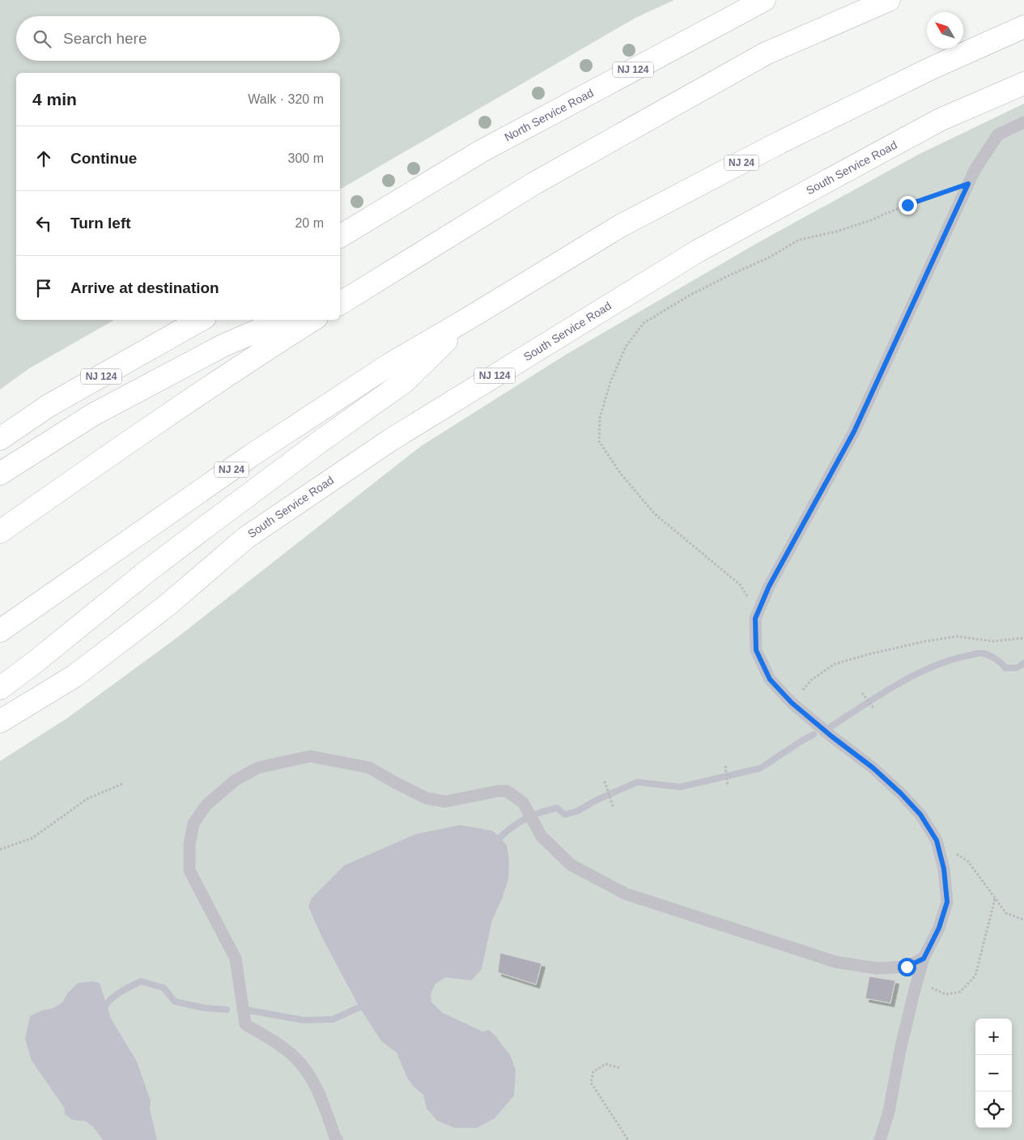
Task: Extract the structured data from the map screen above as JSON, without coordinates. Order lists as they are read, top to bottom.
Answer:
{
  "streets": {
    "main road": [
      "NJ 124",
      "North Service Road",
      "NJ 24",
      "South Service Road"
    ]
  },
  "north": "top left",
  "page": {
    "search": "Search here",
    "heading": ["4 min", "Walk · 320 m"],
    "list": [
      ["Continue", "300 m"],
      ["Turn left", "20 m"],
      "Arrive at destination"
    ],
    "map_buttons": ["+", "−"]
  }
}
